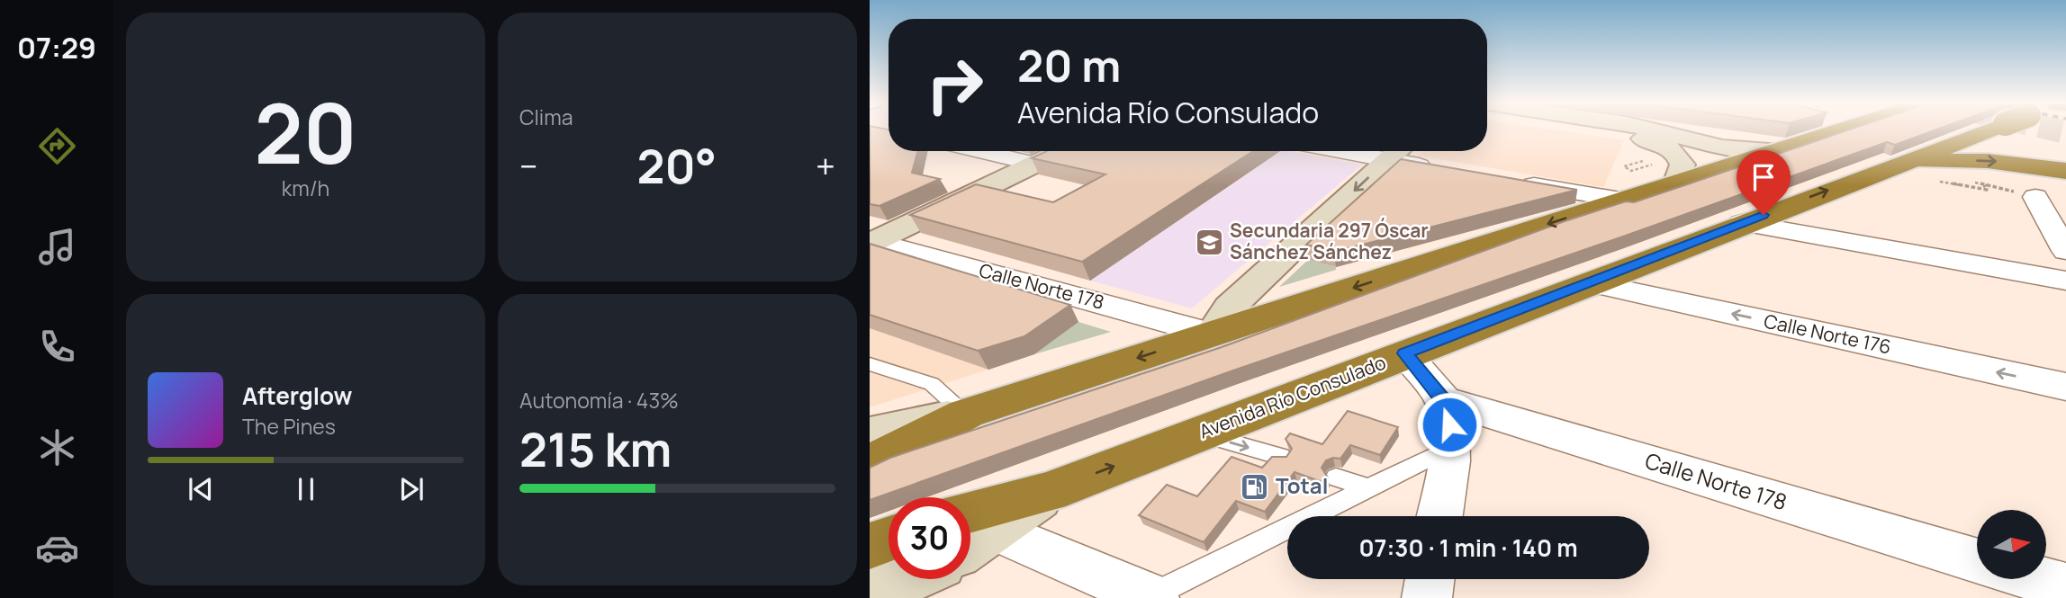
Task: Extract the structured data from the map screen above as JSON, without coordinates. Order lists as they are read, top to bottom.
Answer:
{
  "streets": {
    "highway": ["Avenida Río Consulado"],
    "street": ["Calle Norte 178", "Calle Norte 176"]
  },
  "crossings": [
    ["Calle Norte 176", "Avenida Río Consulado"]
  ],
  "places": {
    "school or university": ["Secundaria 297 Óscar Sánchez Sánchez"],
    "fuel station": ["Total"]
  },
  "north": "right",
  "page": {
    "tabs": "07:29",
    "tile": [
      ["20", "km/h"],
      "Clima",
      ["Autonomía · 43%", "215 km"]
    ],
    "turn": ["20 m", "Avenida Río Consulado"],
    "heat": ["−", "20°", "+"],
    "song": ["Afterglow", "The Pines"],
    "limit": "30",
    "trip": "07:30 · 1 min · 140 m"
  }
}
